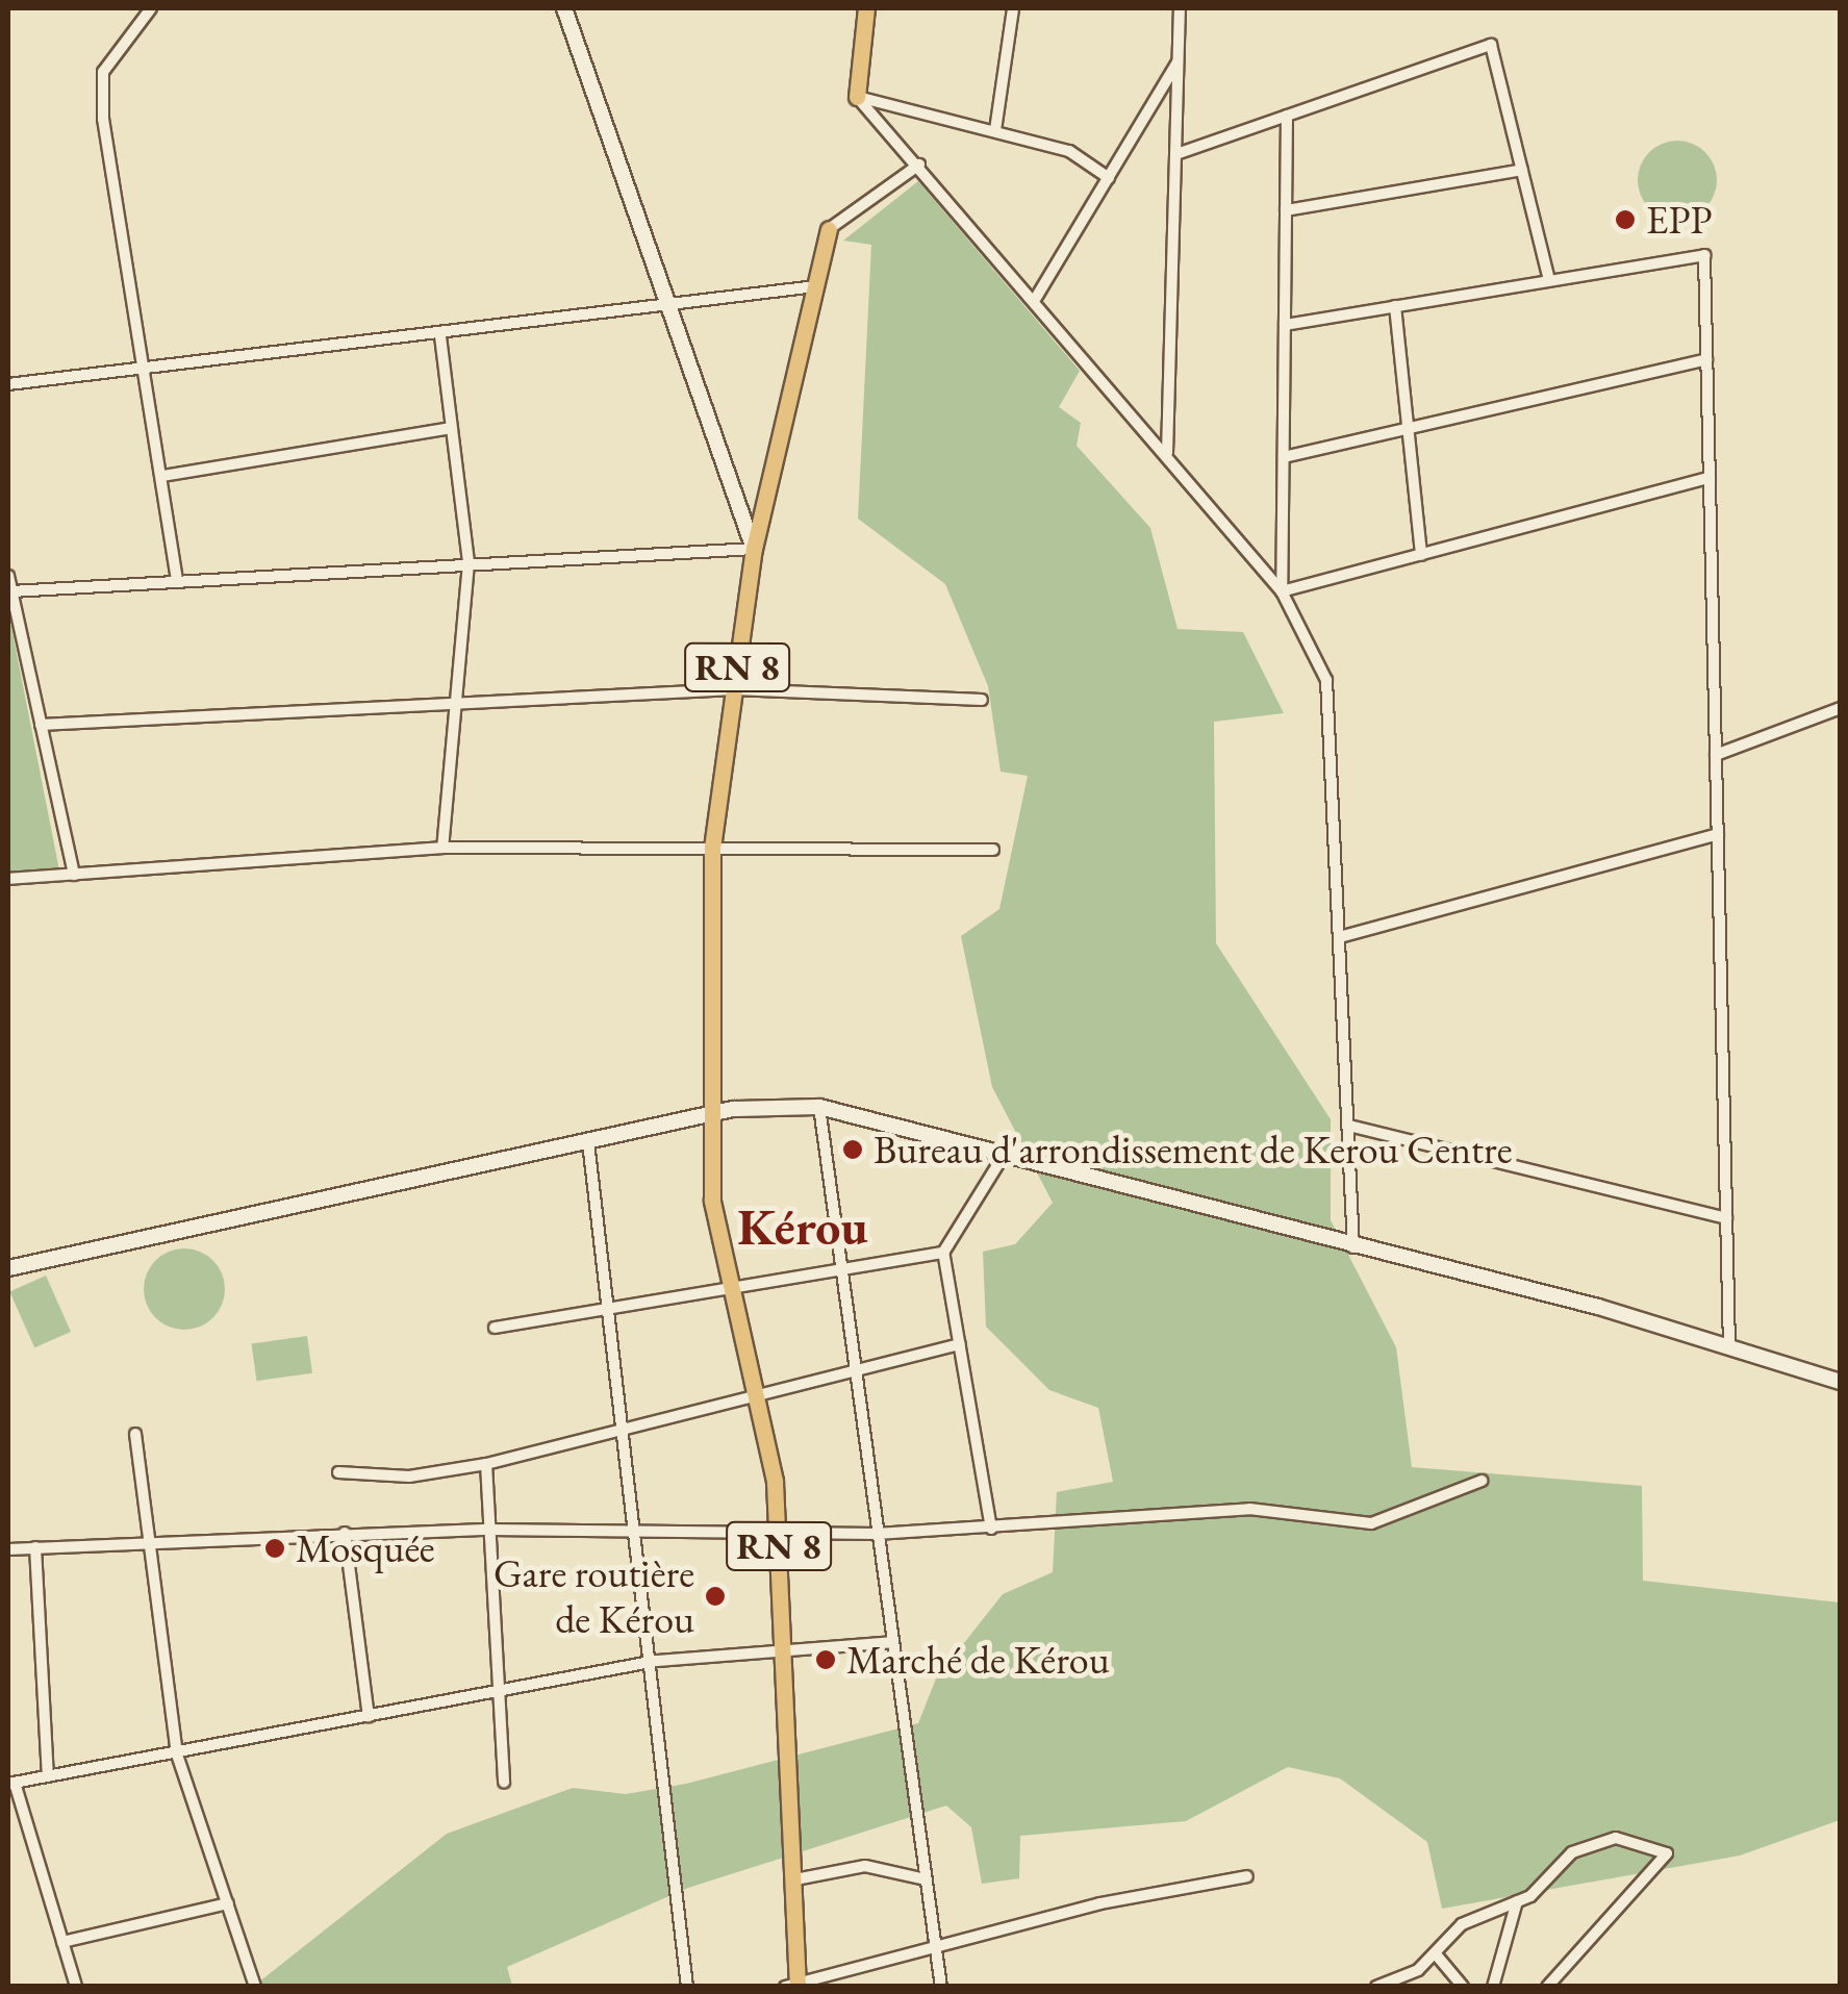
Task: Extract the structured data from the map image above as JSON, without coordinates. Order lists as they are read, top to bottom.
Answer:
{
  "streets": {
    "main road": ["RN 8"]
  },
  "districts": ["Kérou"],
  "places": [
    "EPP",
    "Bureau d'arrondissement de Kerou Centre",
    "Mosquée",
    "Gare routière de Kérou",
    "Marché de Kérou"
  ]
}
